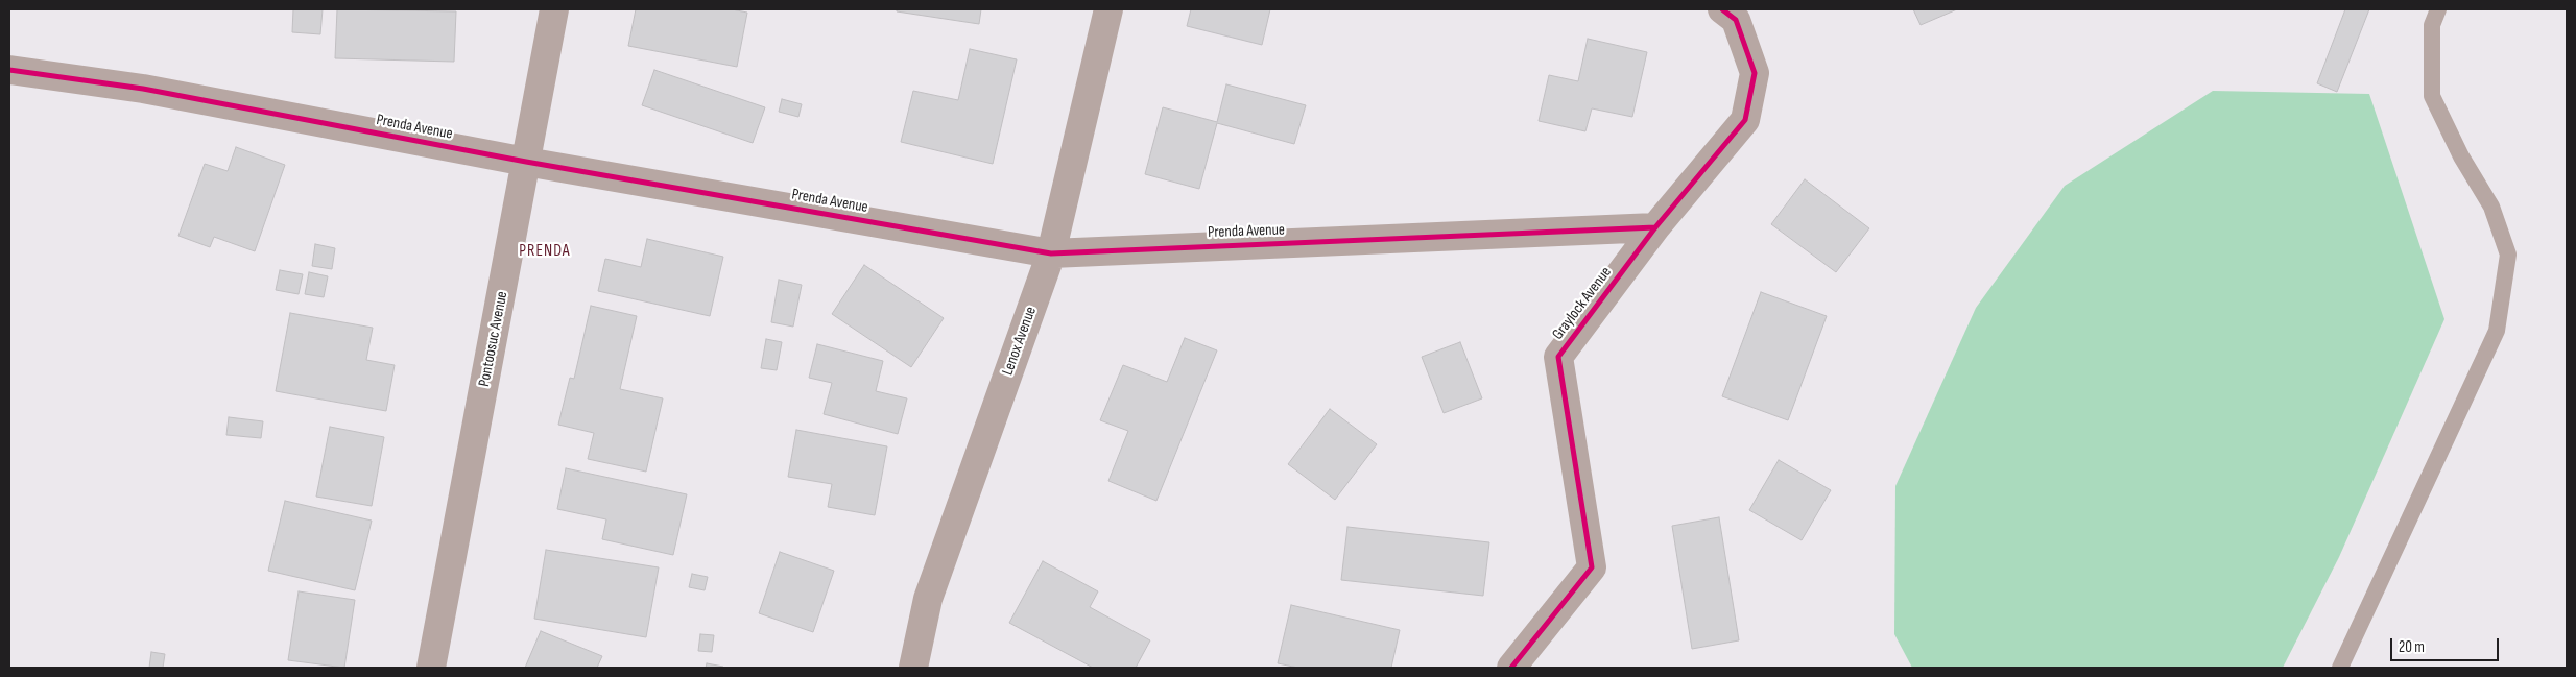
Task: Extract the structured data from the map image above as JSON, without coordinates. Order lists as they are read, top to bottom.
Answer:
{
  "streets": {
    "street": [
      "Prenda Avenue",
      "Graylock Avenue",
      "Pontoosuc Avenue",
      "Lenox Avenue"
    ]
  },
  "crossings": [
    ["Prenda Avenue", "Graylock Avenue"],
    ["Prenda Avenue", "Pontoosuc Avenue"],
    ["Prenda Avenue", "Lenox Avenue"]
  ],
  "districts": ["PRENDA"],
  "scale_bar": "20 m"
}
